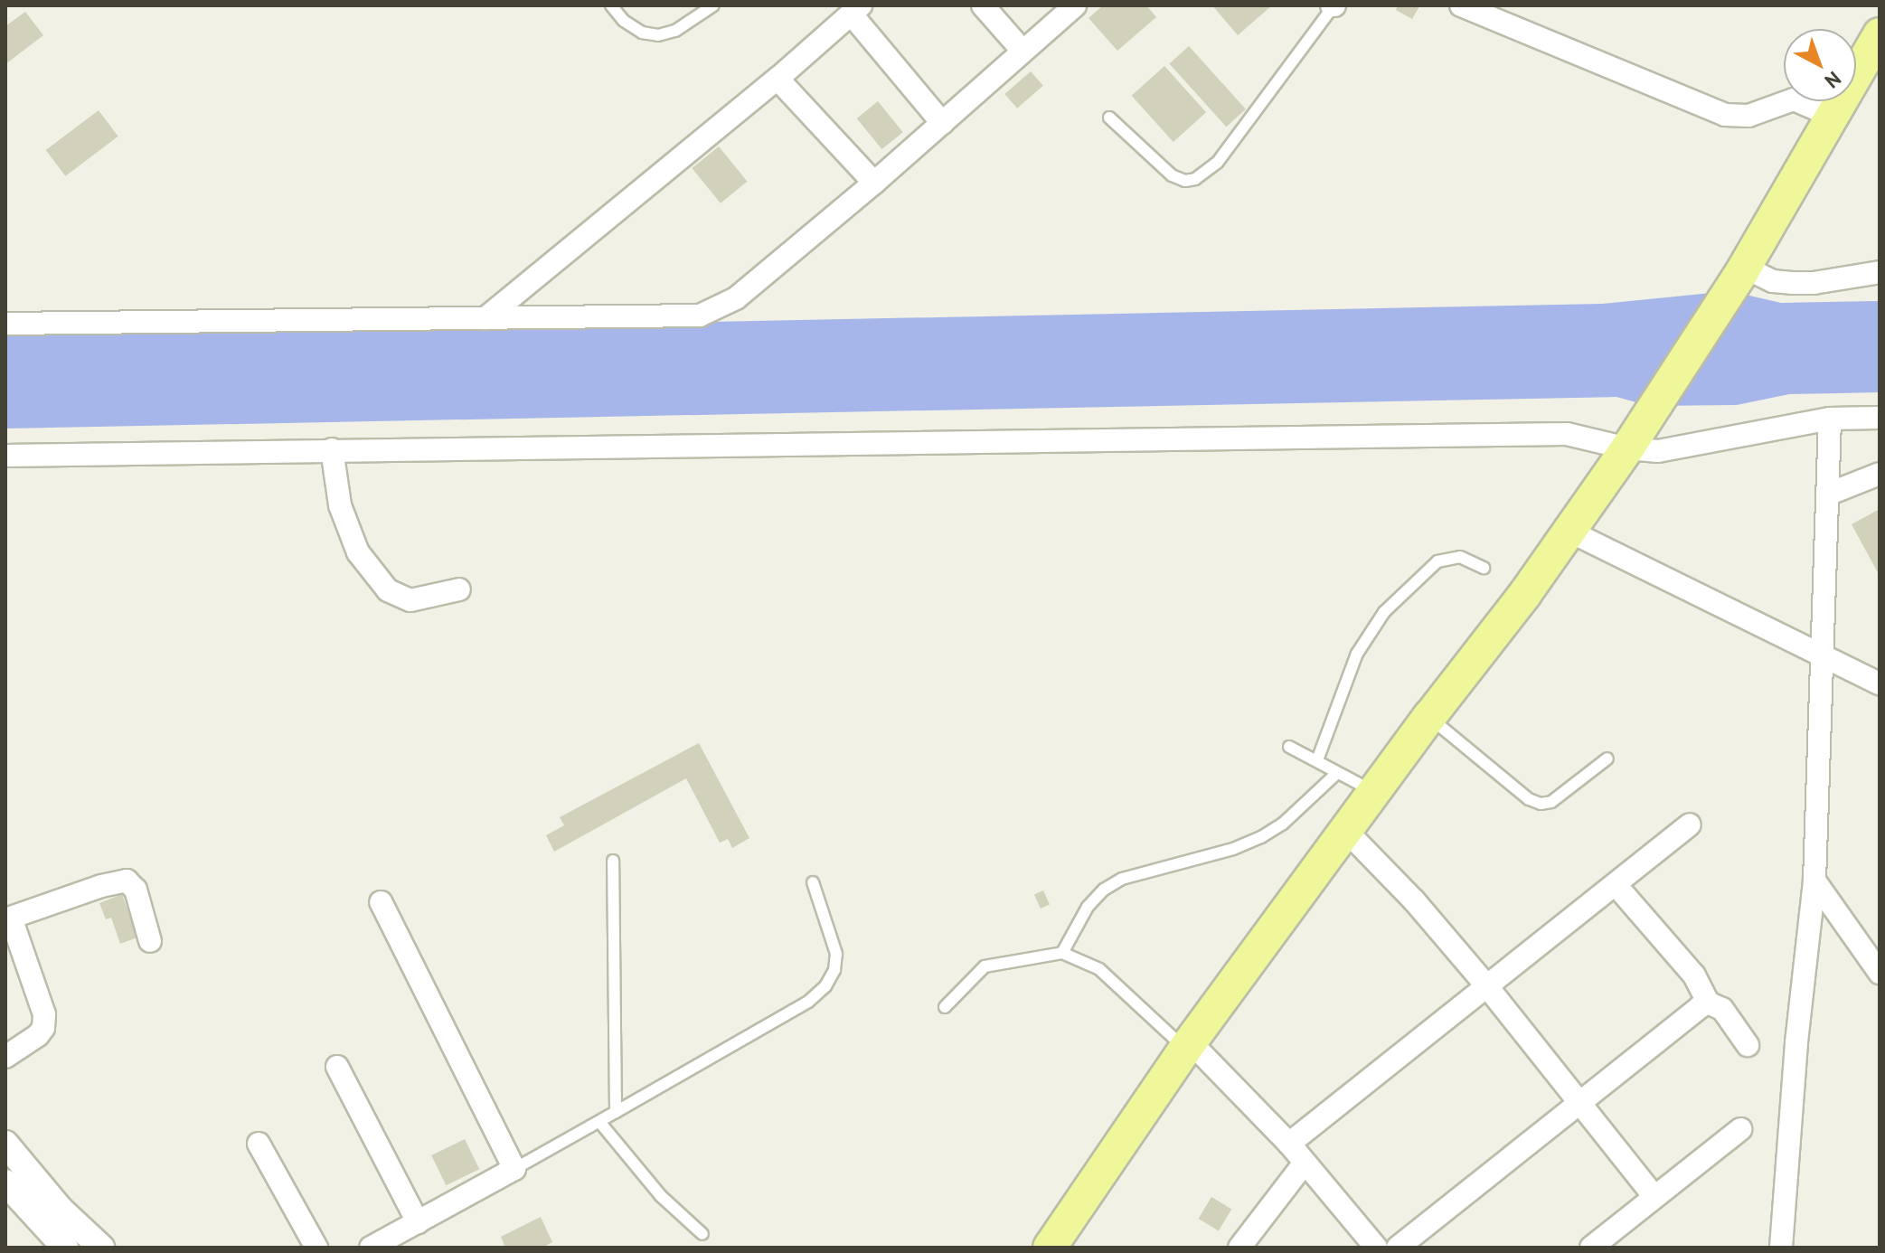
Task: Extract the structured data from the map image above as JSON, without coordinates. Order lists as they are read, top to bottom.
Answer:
{
  "north": "bottom right"
}
